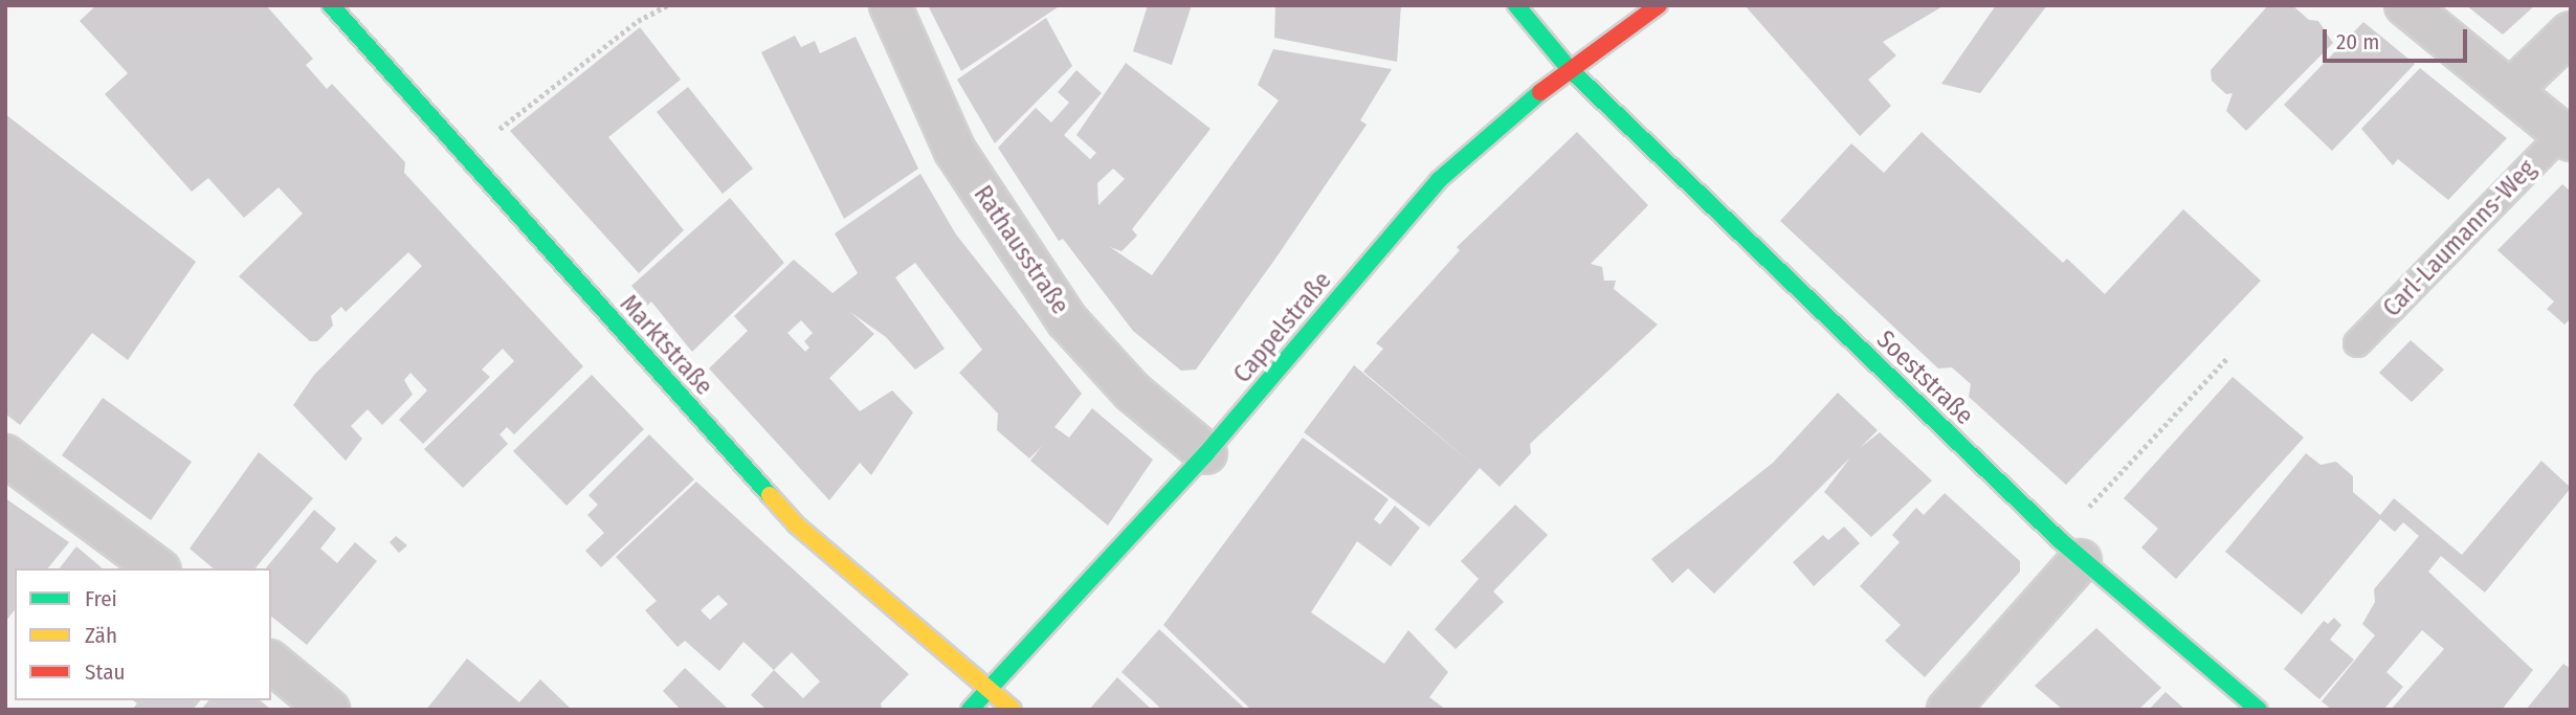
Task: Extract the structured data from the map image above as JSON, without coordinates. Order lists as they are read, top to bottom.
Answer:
{
  "streets": {
    "street": [
      "Rathausstraße",
      "Cappelstraße",
      "Marktstraße",
      "Soeststraße"
    ],
    "lane": ["Carl-Laumanns-Weg"]
  },
  "crossings": [
    ["Rathausstraße", "Cappelstraße"],
    ["Cappelstraße", "Marktstraße"],
    ["Cappelstraße", "Soeststraße"]
  ],
  "legend": ["Frei", "Zäh", "Stau"],
  "scale_bar": "20 m"
}
